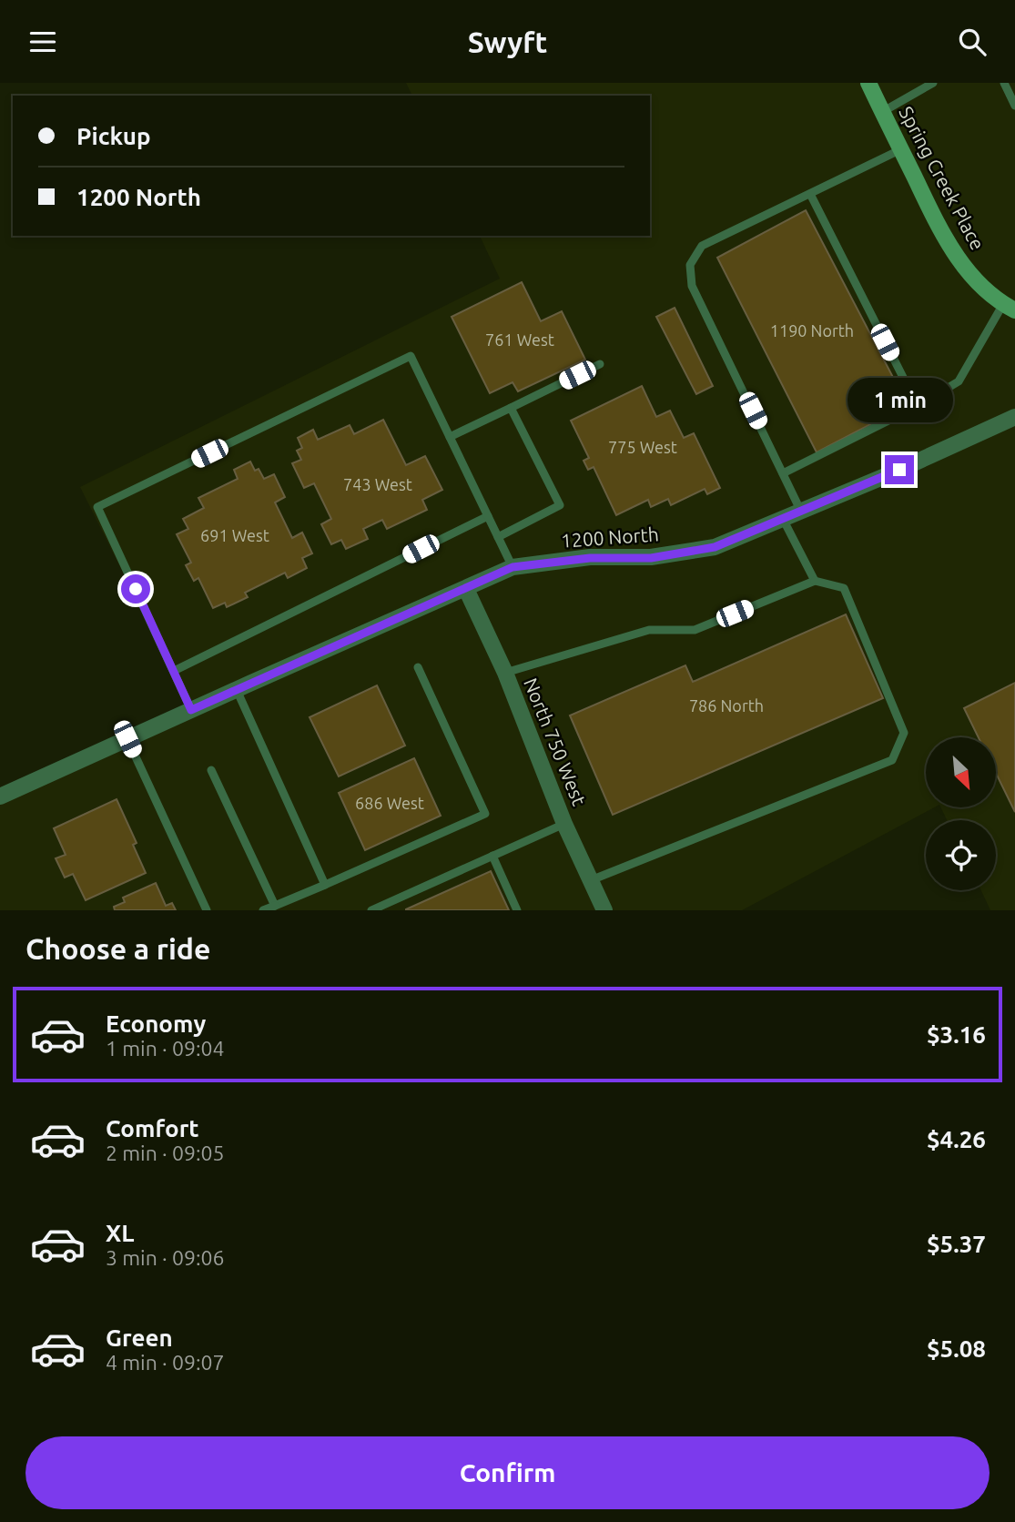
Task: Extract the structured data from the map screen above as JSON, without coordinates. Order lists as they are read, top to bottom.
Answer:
{
  "streets": {
    "street": ["Spring Creek Place", "1200 North", "North 750 West"]
  },
  "crossings": [
    ["1200 North", "North 750 West"]
  ],
  "house_numbers": [
    "1190 North",
    "761 West",
    "775 West",
    "743 West",
    "691 West",
    "786 North",
    "686 West"
  ],
  "north": "bottom right",
  "page": {
    "header": "Swyft",
    "banner": ["Pickup", "1200 North"],
    "bubble": "1 min",
    "heading": "Choose a ride",
    "list": [
      {
        "name": "Economy",
        "note": "1 min · 09:04",
        "value": "$3.16"
      },
      {
        "name": "Comfort",
        "note": "2 min · 09:05",
        "value": "$4.26"
      },
      {
        "name": "XL",
        "note": "3 min · 09:06",
        "value": "$5.37"
      },
      {
        "name": "Green",
        "note": "4 min · 09:07",
        "value": "$5.08"
      }
    ],
    "buttons": "Confirm"
  }
}
